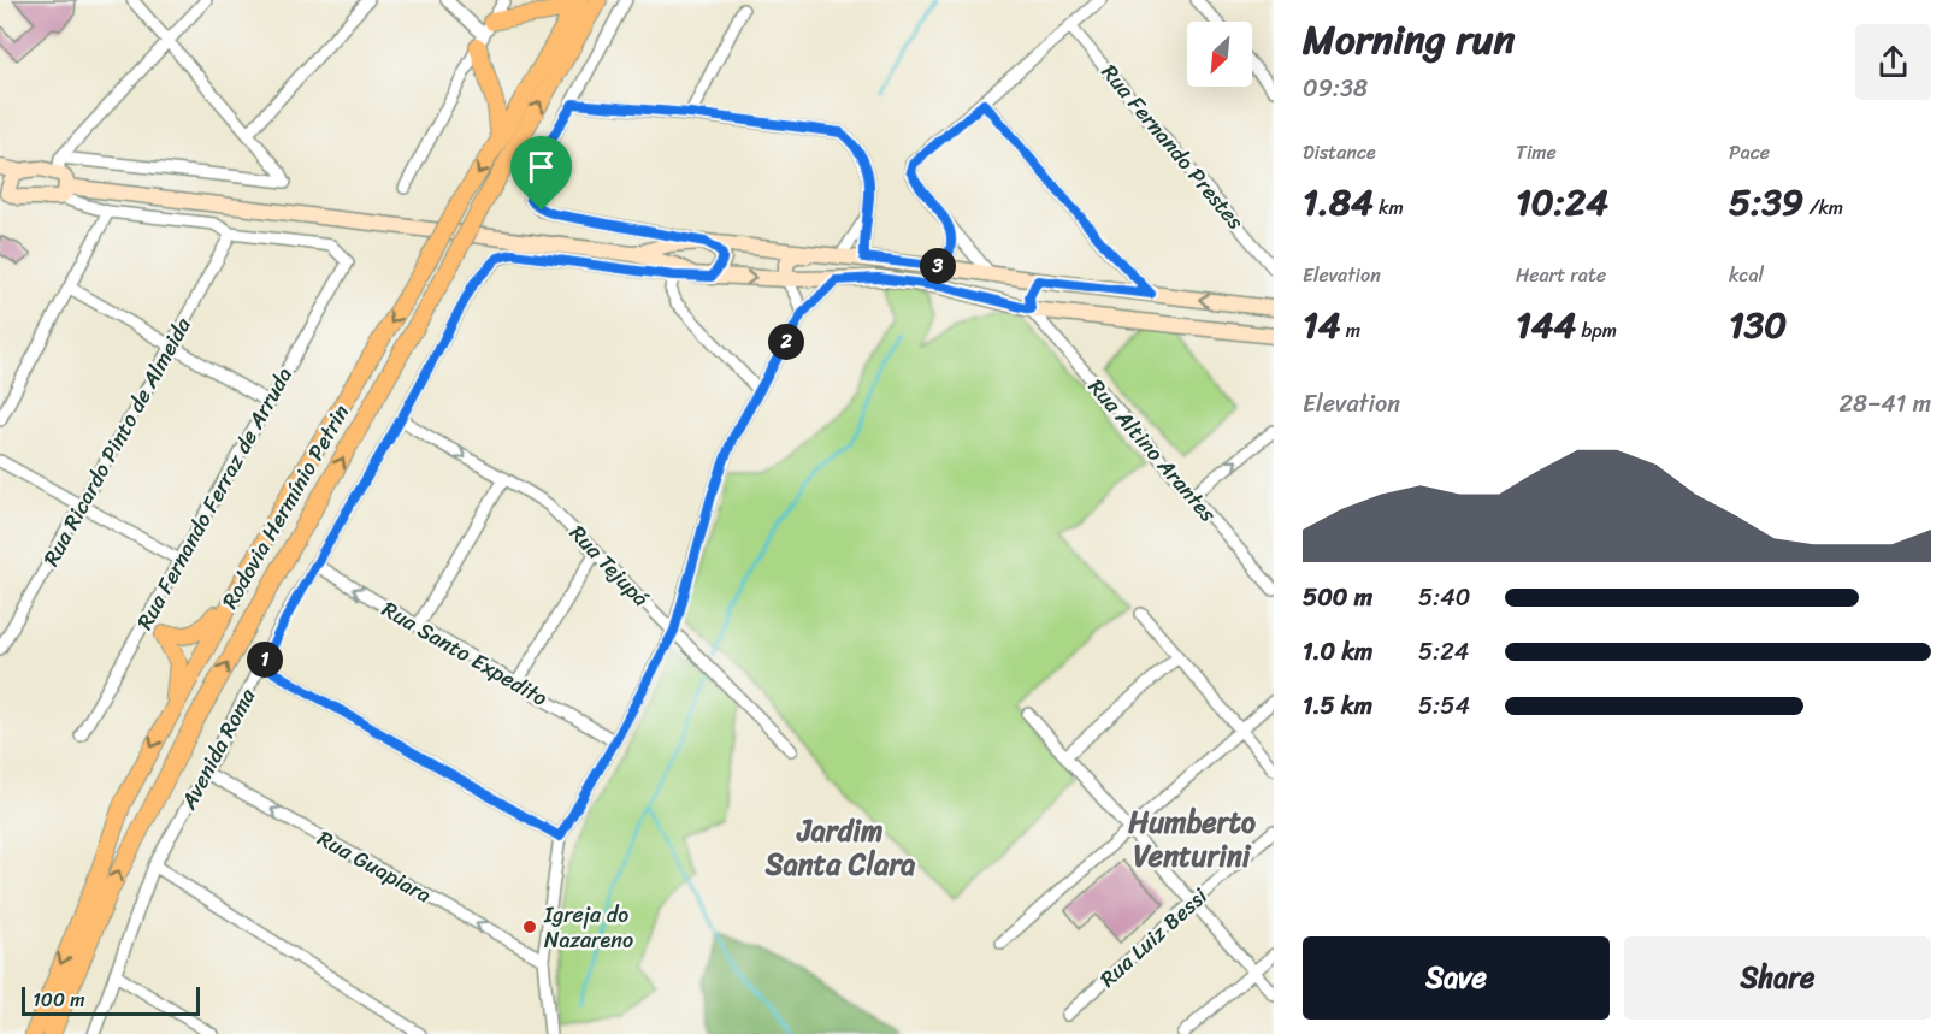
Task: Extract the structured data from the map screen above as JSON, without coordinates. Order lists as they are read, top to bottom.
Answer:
{
  "streets": {
    "main road": ["Rodovia Hermínio Petrin"],
    "street": [
      "Rua Fernando Prestes",
      "Rua Ricardo Pinto de Almeida",
      "Rua Altino Arantes",
      "Rua Fernando Ferraz de Arruda",
      "Rua Tejupá",
      "Rua Santo Expedito",
      "Avenida Roma",
      "Rua Guapiara",
      "Rua Luiz Bessi"
    ]
  },
  "crossings": [
    ["Rua Ricardo Pinto de Almeida", "Rua Fernando Ferraz de Arruda"],
    ["Rua Tejupá", "Avenida Roma"],
    ["Rua Santo Expedito", "Avenida Roma"],
    ["Avenida Roma", "Rua Guapiara"]
  ],
  "one_way": ["Rua Guapiara"],
  "districts": ["Humberto Venturini", "Jardim Santa Clara"],
  "places": ["Igreja do Nazareno"],
  "scale_bar": "100 m",
  "north": "bottom left",
  "page": {
    "heading": ["Morning run", "09:38"],
    "stats": [
      ["Distance", "1.84 km"],
      ["Time", "10:24"],
      ["Pace", "5:39 /km"],
      ["Elevation", "14 m"],
      ["Heart rate", "144 bpm"],
      ["kcal", "130"]
    ],
    "pins": ["3", "2", "1"],
    "chart": ["Elevation", "28–41 m"],
    "list": [
      {
        "name": "500 m",
        "note": "5:40"
      },
      {
        "name": "1.0 km",
        "note": "5:24"
      },
      {
        "name": "1.5 km",
        "note": "5:54"
      }
    ],
    "buttons": ["Save", "Share"],
    "scale": "100 m"
  }
}
